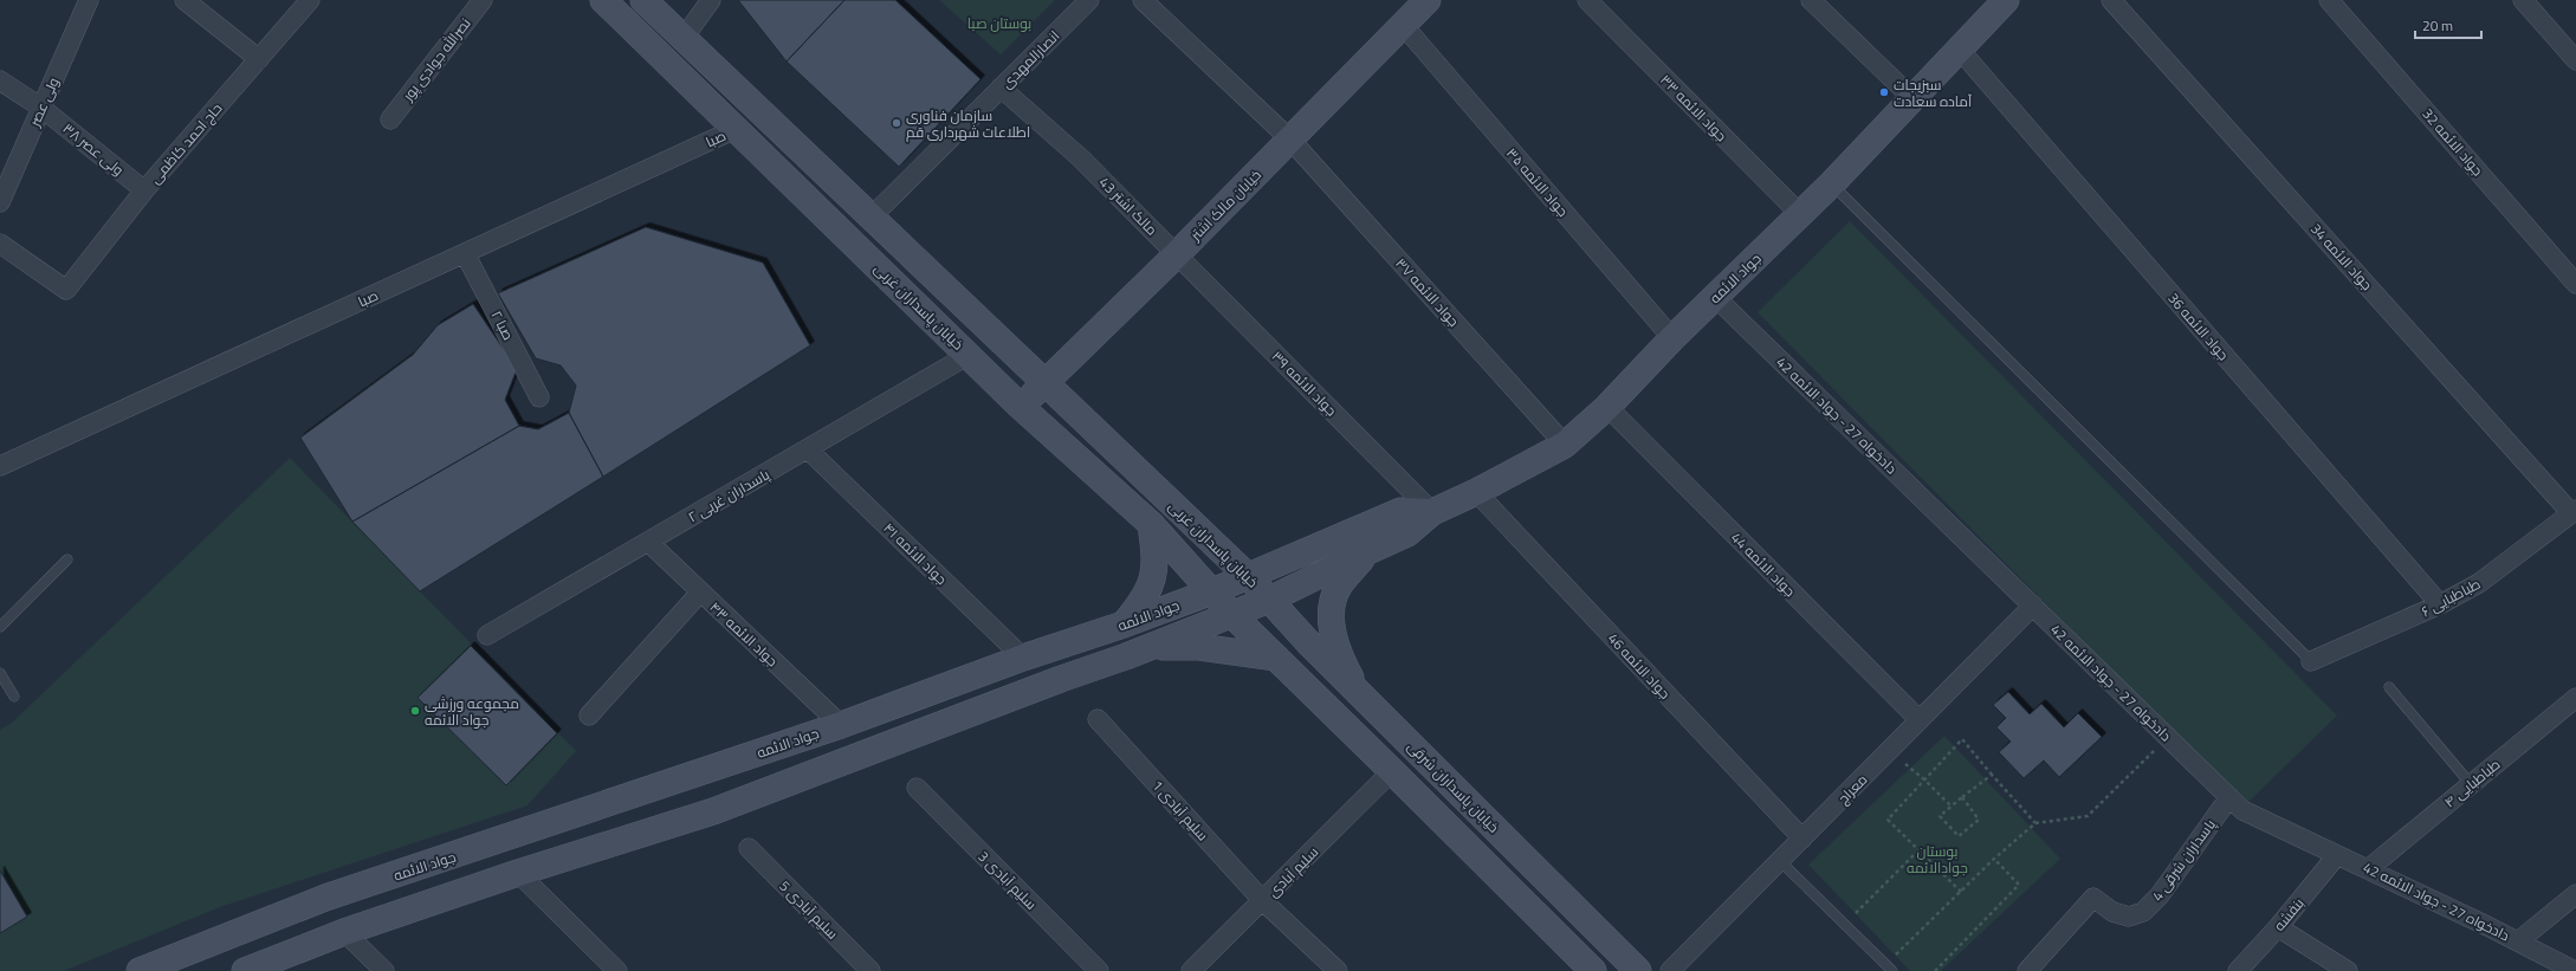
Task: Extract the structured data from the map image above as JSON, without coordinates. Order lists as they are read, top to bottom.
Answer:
{
  "streets": {
    "street": [
      "نصرالله جوادی پور",
      "انصارالمهدی",
      "ولی عصر",
      "جواد الائمه ۳۳",
      "صبا",
      "جواد الائمه 32",
      "حاج احمد کاظمی",
      "ولی عصر ۳۸",
      "جواد الائمه ۳۵",
      "خیابان مالک اشتر",
      "مالک اشتر 43",
      "جواد الائمه 34",
      "جواد الائمه",
      "جواد الائمه ۳۷",
      "خیابان پاسداران غربی",
      "صبا ۲",
      "جواد الائمه 36",
      "جواد الائمه ۳۹",
      "دادخواه 27 - جواد الائمه 42",
      "پاسداران غربی ۲",
      "جواد الائمه ۴۱",
      "جواد الائمه 44",
      "طباطبایی ۶",
      "جواد الائمه ۴۳",
      "جواد الائمه 46",
      "طباطبایی ۴",
      "خیابان پاسداران شرقی",
      "معراج",
      "سلیم آبادی 1",
      "پاسداران شرقی 4",
      "سلیم آبادی",
      "سلیم آبادی 3",
      "سلیم آبادی 5",
      "بنفشه"
    ]
  },
  "crossings": [
    ["انصارالمهدی", "مالک اشتر 43"],
    ["انصارالمهدی", "خیابان پاسداران غربی"],
    ["ولی عصر", "ولی عصر ۳۸"],
    ["جواد الائمه ۳۳", "جواد الائمه"],
    ["صبا", "خیابان پاسداران غربی"],
    ["صبا", "صبا ۲"],
    ["حاج احمد کاظمی", "ولی عصر ۳۸"],
    ["جواد الائمه ۳۵", "خیابان مالک اشتر"],
    ["جواد الائمه ۳۵", "جواد الائمه"],
    ["خیابان مالک اشتر", "مالک اشتر 43"],
    ["خیابان مالک اشتر", "جواد الائمه ۳۷"],
    ["خیابان مالک اشتر", "خیابان پاسداران غربی"],
    ["خیابان مالک اشتر", "جواد الائمه ۳۹"],
    ["مالک اشتر 43", "جواد الائمه ۳۹"],
    ["جواد الائمه 34", "طباطبایی ۶"],
    ["جواد الائمه", "جواد الائمه ۳۷"],
    ["جواد الائمه", "خیابان پاسداران غربی"],
    ["جواد الائمه", "جواد الائمه 36"],
    ["جواد الائمه", "جواد الائمه ۳۹"],
    ["جواد الائمه", "دادخواه 27 - جواد الائمه 42"],
    ["جواد الائمه", "جواد الائمه ۴۱"],
    ["جواد الائمه", "جواد الائمه 44"],
    ["جواد الائمه", "جواد الائمه ۴۳"],
    ["جواد الائمه", "جواد الائمه 46"],
    ["جواد الائمه", "خیابان پاسداران شرقی"],
    ["خیابان پاسداران غربی", "پاسداران غربی ۲"],
    ["خیابان پاسداران غربی", "خیابان پاسداران شرقی"],
    ["جواد الائمه 36", "طباطبایی ۶"],
    ["دادخواه 27 - جواد الائمه 42", "طباطبایی ۴"],
    ["دادخواه 27 - جواد الائمه 42", "معراج"],
    ["دادخواه 27 - جواد الائمه 42", "پاسداران شرقی 4"],
    ["دادخواه 27 - جواد الائمه 42", "بنفشه"],
    ["پاسداران غربی ۲", "جواد الائمه ۴۱"],
    ["پاسداران غربی ۲", "جواد الائمه ۴۳"],
    ["جواد الائمه 44", "معراج"],
    ["جواد الائمه 46", "معراج"],
    ["سلیم آبادی 1", "سلیم آبادی"]
  ],
  "parks": ["بوستان صبا", "بوستان جوادالائمه"],
  "places": ["سبزیجات آماده سعادت", "سازمان فناوری اطلاعات شهرداری قم", "مجموعه ورزشی جواد الائمه"],
  "scale_bar": "20 m"
}
